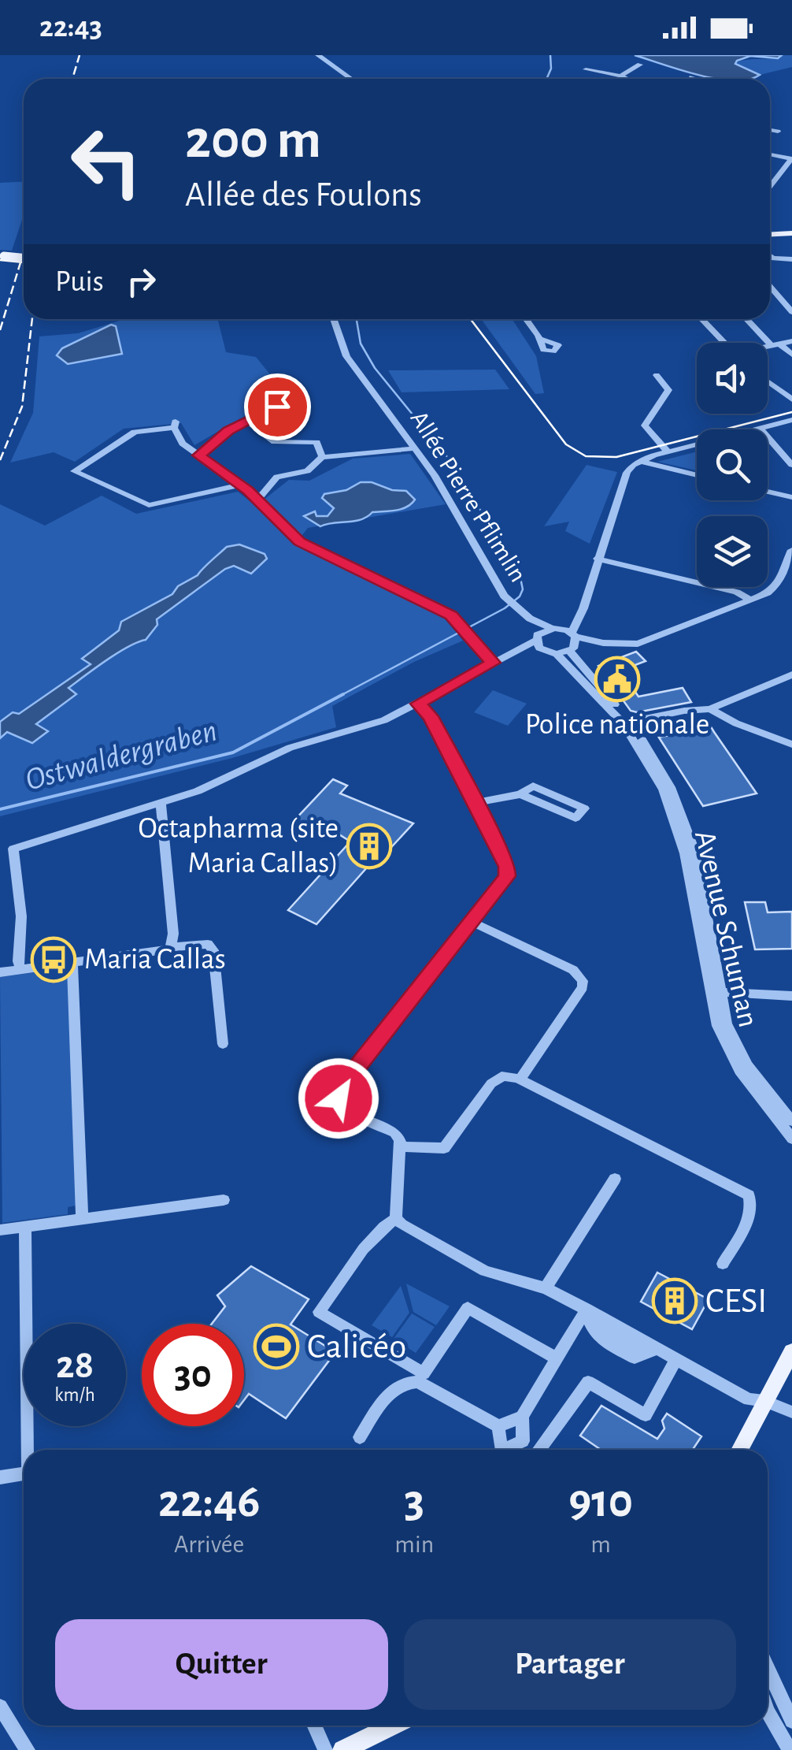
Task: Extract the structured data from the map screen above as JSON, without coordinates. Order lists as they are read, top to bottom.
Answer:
{
  "streets": {
    "street": ["Allée Pierre Pflimlin", "Avenue Schuman"]
  },
  "water": ["Ostwaldergraben"],
  "places": {
    "public building": ["Police nationale"],
    "building": ["Octapharma (site Maria Callas)", "CESI"],
    "bus stop": ["Maria Callas"],
    "sports": ["Calicéo"]
  },
  "page": {
    "status": "22:43",
    "turn": ["200 m", "Allée des Foulons"],
    "then": "Puis",
    "speed": "28 km/h",
    "limit": "30",
    "eta": [
      "22:46",
      "Arrivée",
      "3",
      "min",
      "910",
      "m"
    ],
    "buttons": ["Quitter", "Partager"]
  }
}
